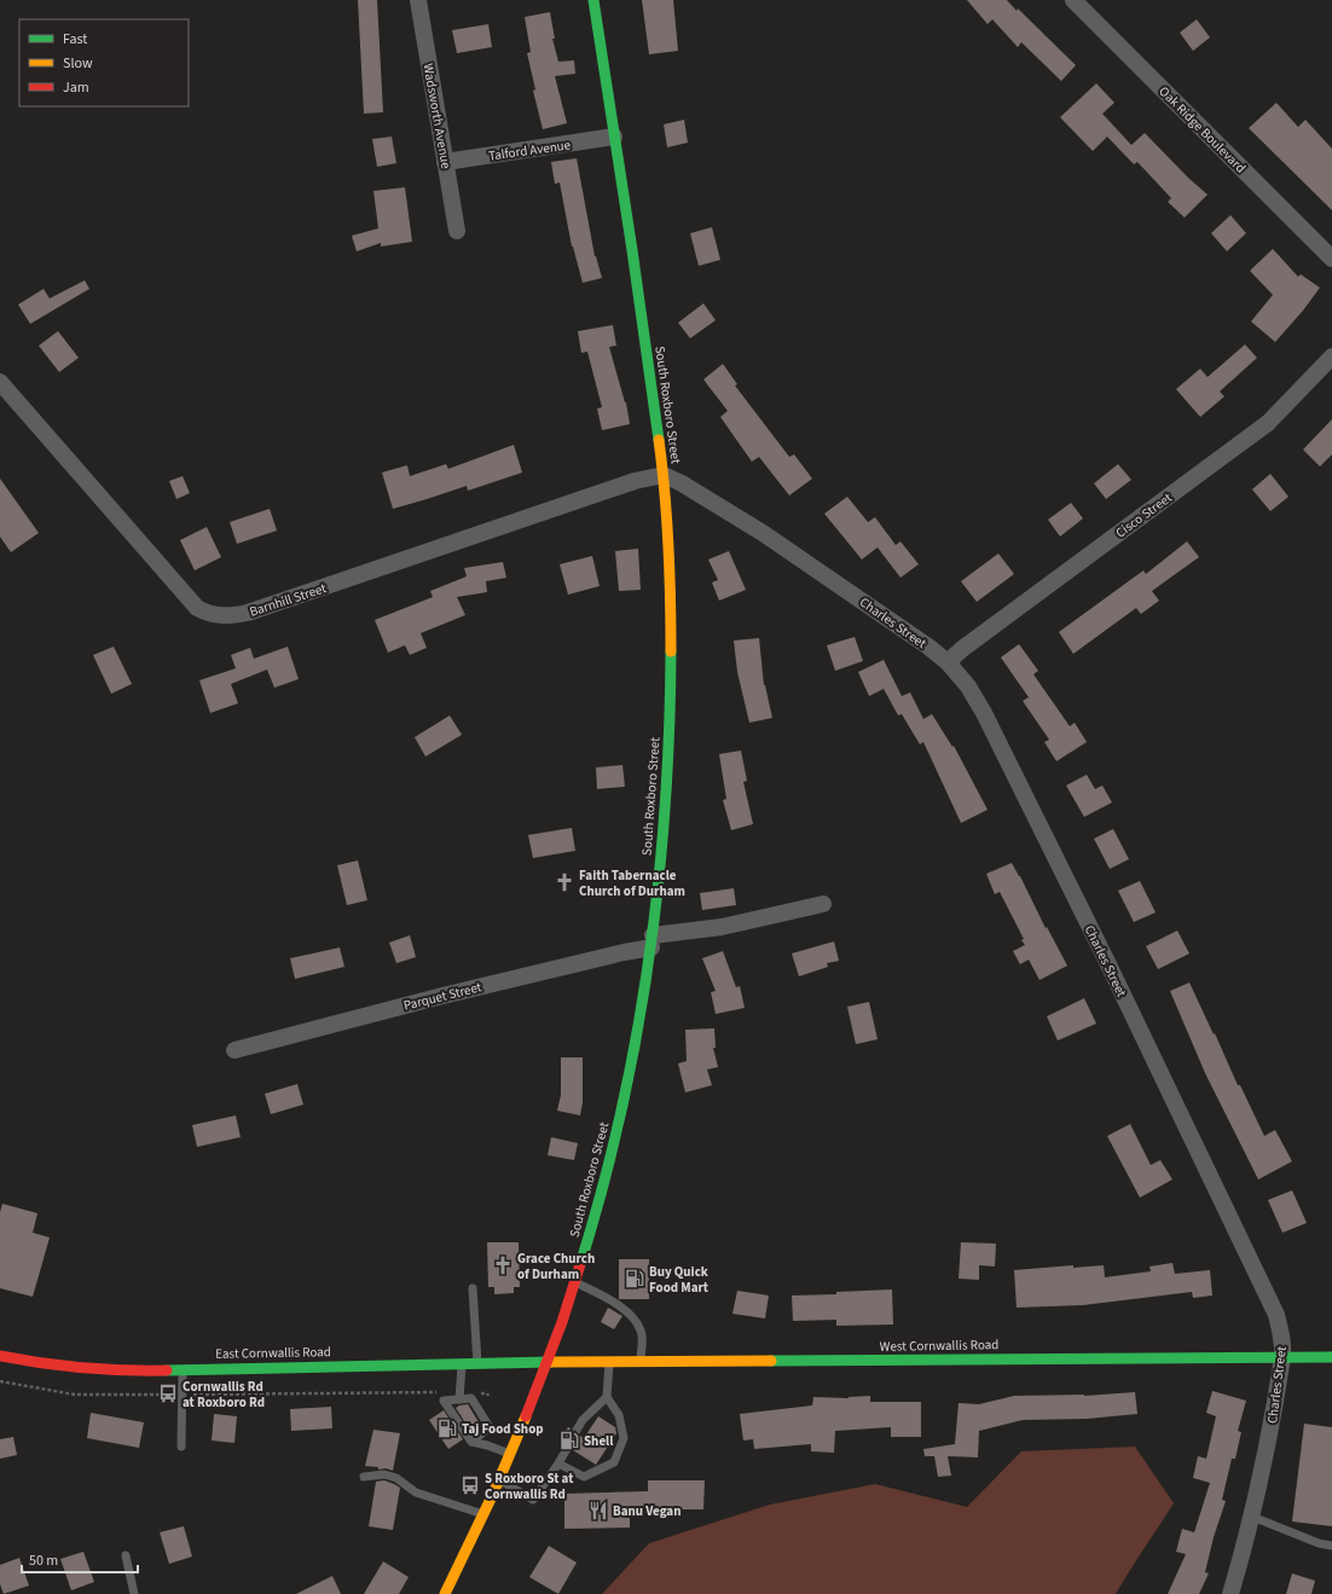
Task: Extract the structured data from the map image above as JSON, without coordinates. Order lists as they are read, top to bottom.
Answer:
{
  "streets": {
    "street": [
      "Wadsworth Avenue",
      "Oak Ridge Boulevard",
      "Talford Avenue",
      "South Roxboro Street",
      "Cisco Street",
      "Barnhill Street",
      "Charles Street",
      "Parquet Street",
      "West Cornwallis Road",
      "East Cornwallis Road"
    ]
  },
  "crossings": [
    ["Wadsworth Avenue", "Talford Avenue"],
    ["Talford Avenue", "South Roxboro Street"],
    ["South Roxboro Street", "Barnhill Street"],
    ["South Roxboro Street", "Charles Street"],
    ["South Roxboro Street", "Parquet Street"],
    ["South Roxboro Street", "West Cornwallis Road"],
    ["South Roxboro Street", "East Cornwallis Road"],
    ["Cisco Street", "Charles Street"],
    ["Barnhill Street", "Charles Street"],
    ["Charles Street", "West Cornwallis Road"],
    ["West Cornwallis Road", "East Cornwallis Road"]
  ],
  "places": {
    "church": ["Faith Tabernacle Church of Durham", "Grace Church of Durham"],
    "fuel station": ["Buy Quick Food Mart", "Taj Food Shop", "Shell"],
    "bus stop": ["Cornwallis Rd at Roxboro Rd", "S Roxboro St at Cornwallis Rd"],
    "restaurant": ["Banu Vegan"]
  },
  "legend": ["Fast", "Slow", "Jam"],
  "scale_bar": "50 m"
}
